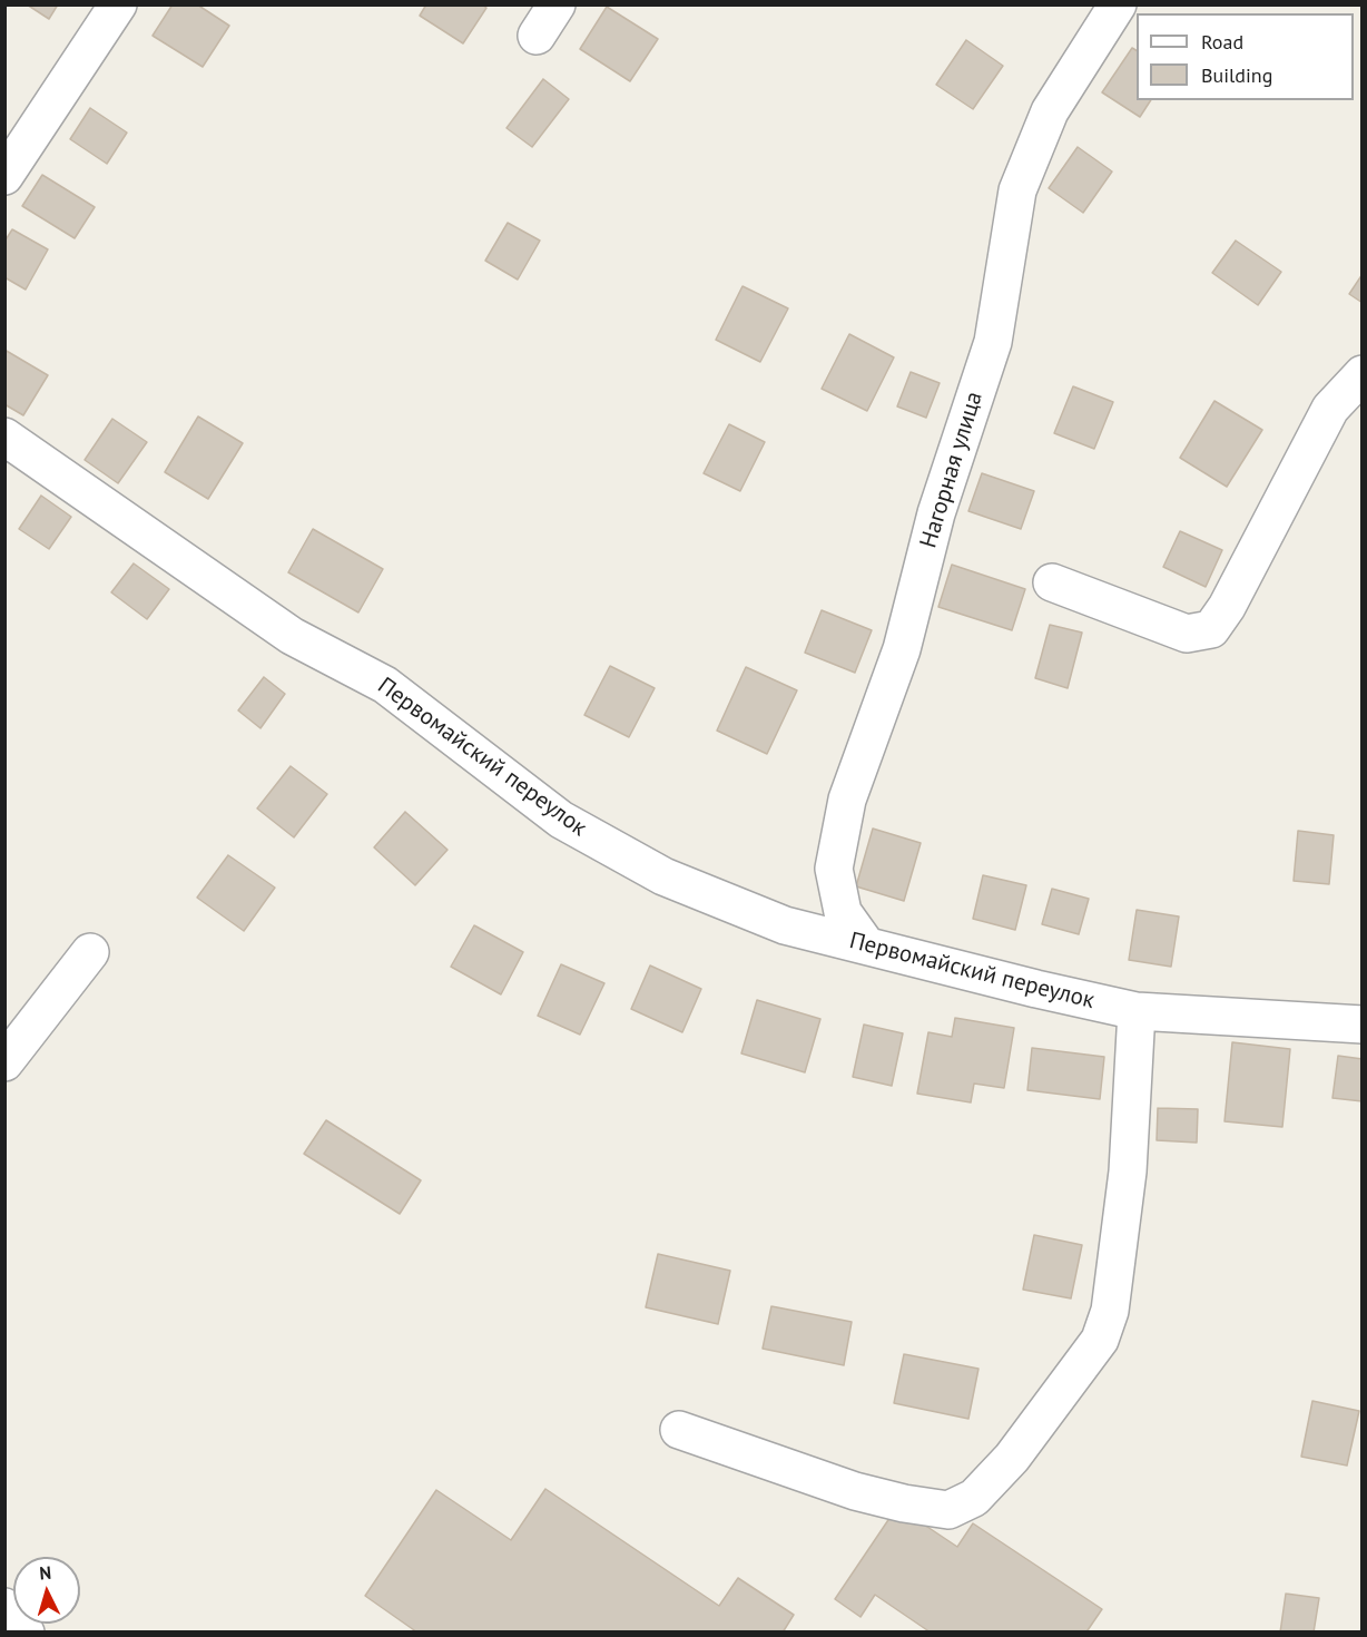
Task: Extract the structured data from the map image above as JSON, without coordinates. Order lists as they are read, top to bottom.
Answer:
{
  "streets": {
    "street": ["Нагорная улица", "Первомайский переулок"]
  },
  "crossings": [
    ["Нагорная улица", "Первомайский переулок"]
  ],
  "legend": ["Road", "Building"],
  "north": "top"
}
